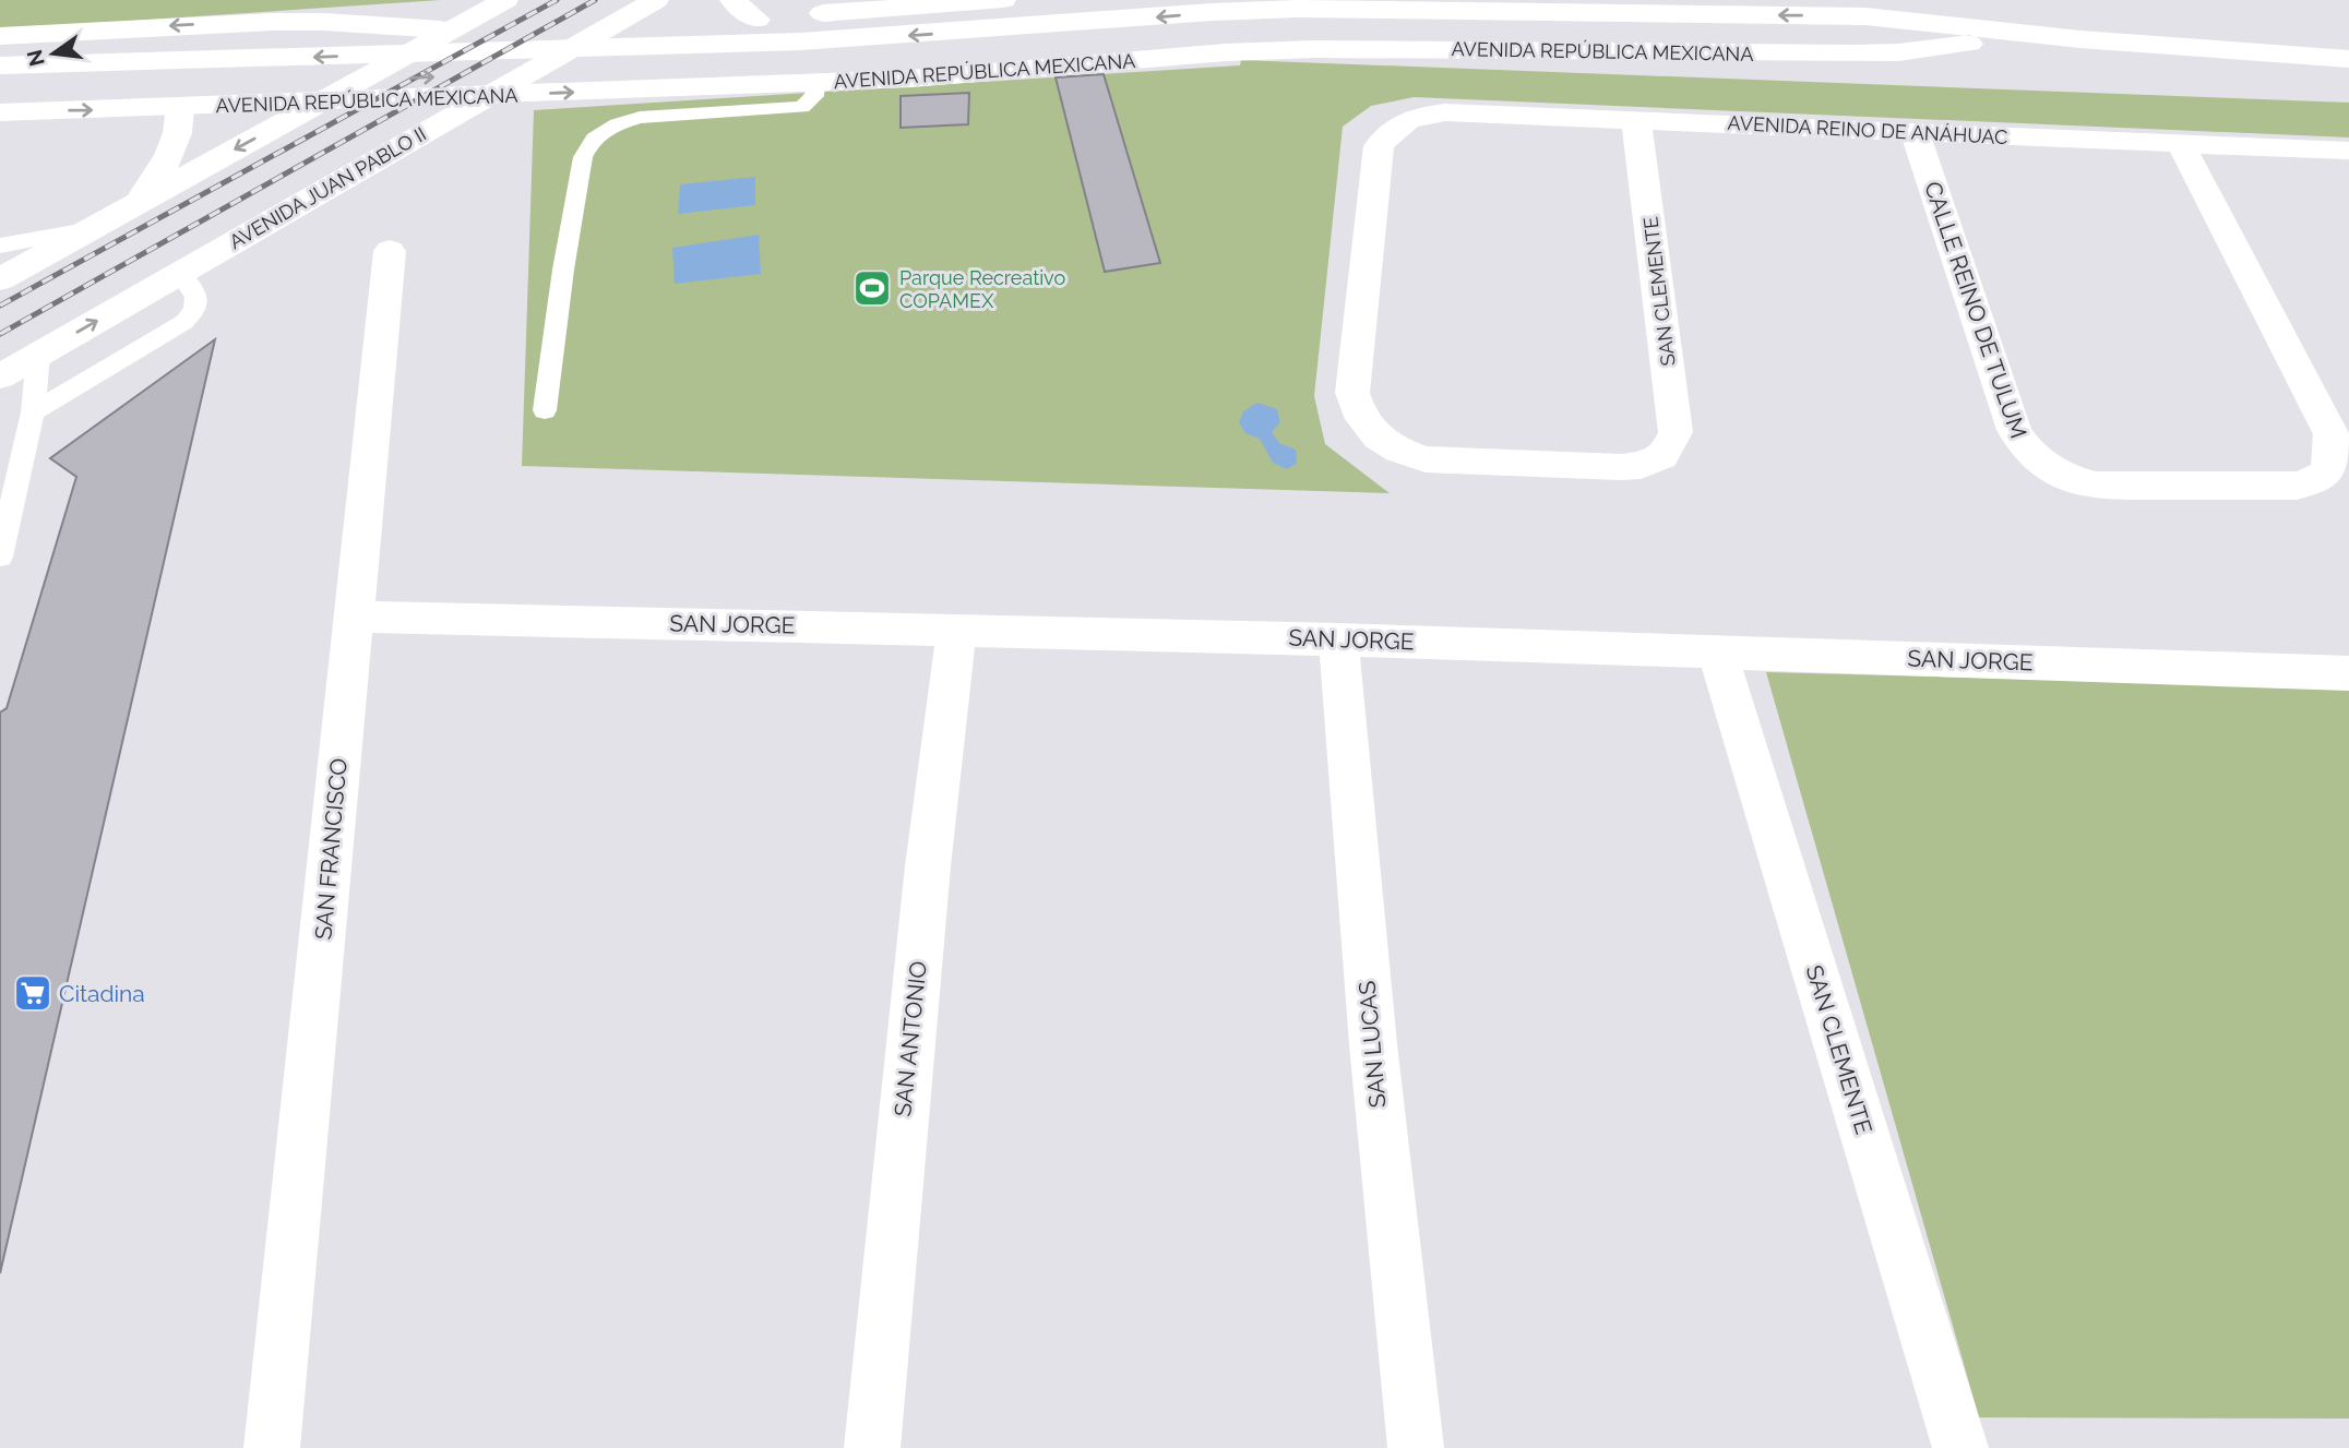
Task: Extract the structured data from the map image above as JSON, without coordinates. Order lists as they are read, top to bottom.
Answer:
{
  "streets": {
    "street": [
      "AVENIDA REPÚBLICA MEXICANA",
      "AVENIDA REINO DE ANÁHUAC",
      "AVENIDA JUAN PABLO II",
      "SAN CLEMENTE",
      "CALLE REINO DE TULUM",
      "SAN JORGE",
      "SAN FRANCISCO",
      "SAN ANTONIO",
      "SAN LUCAS"
    ]
  },
  "crossings": [
    ["AVENIDA REPÚBLICA MEXICANA", "AVENIDA JUAN PABLO II"],
    ["AVENIDA REINO DE ANÁHUAC", "SAN CLEMENTE"],
    ["AVENIDA REINO DE ANÁHUAC", "CALLE REINO DE TULUM"],
    ["SAN CLEMENTE", "SAN JORGE"],
    ["SAN JORGE", "SAN FRANCISCO"],
    ["SAN JORGE", "SAN ANTONIO"],
    ["SAN JORGE", "SAN LUCAS"]
  ],
  "places": {
    "sports": ["Parque Recreativo COPAMEX"],
    "supermarket": ["Citadina"]
  },
  "north": "left"
}
